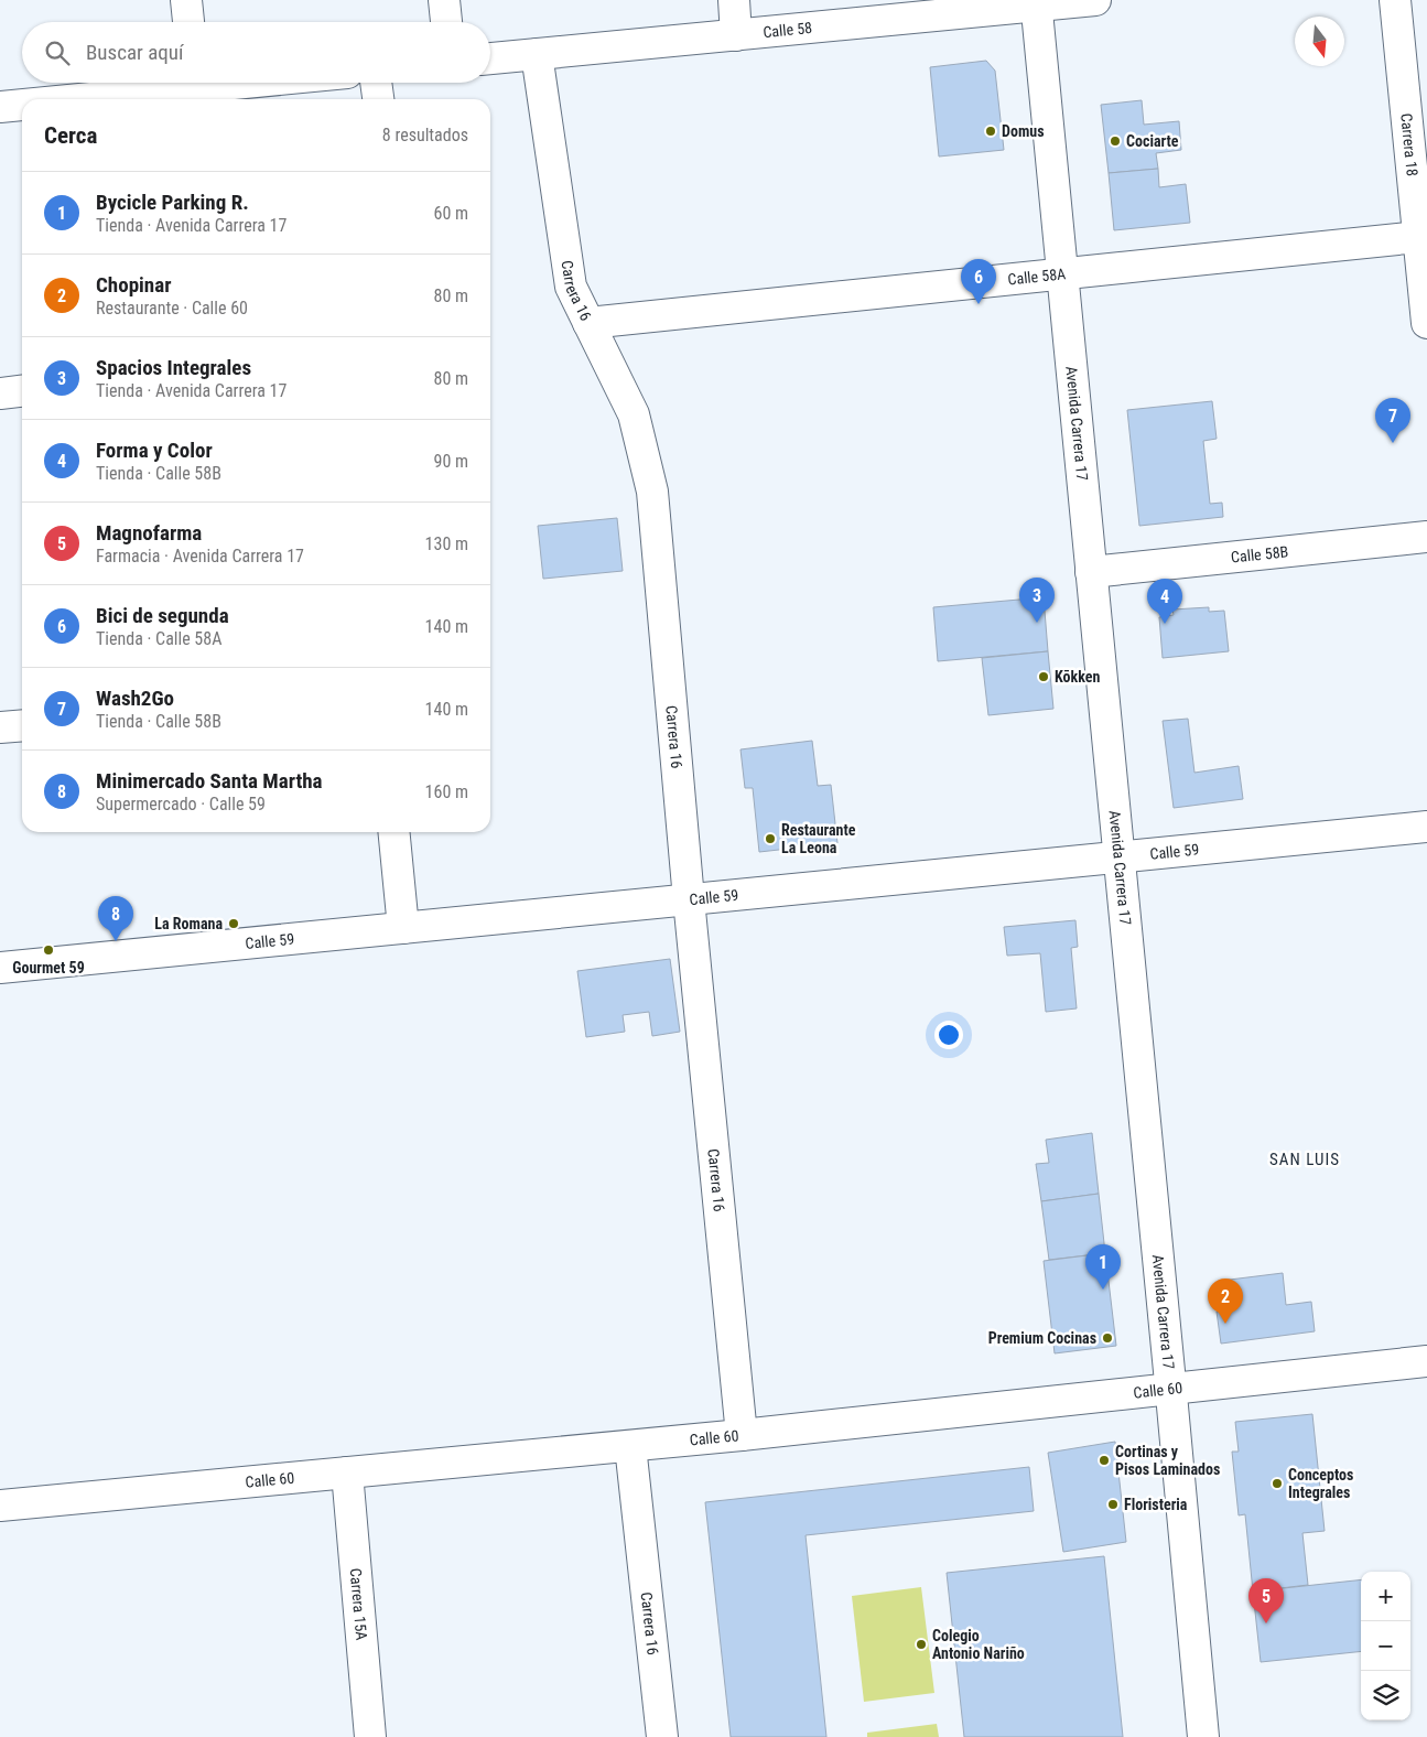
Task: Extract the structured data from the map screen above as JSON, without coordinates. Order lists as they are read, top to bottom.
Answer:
{
  "streets": {
    "street": [
      "Calle 58",
      "Carrera 18",
      "Calle 58A",
      "Carrera 16",
      "Avenida Carrera 17",
      "Calle 58B",
      "Calle 59",
      "Calle 60",
      "Carrera 15A"
    ]
  },
  "crossings": [
    ["Calle 58", "Carrera 16"],
    ["Calle 58", "Avenida Carrera 17"],
    ["Carrera 18", "Calle 58A"],
    ["Calle 58A", "Carrera 16"],
    ["Calle 58A", "Avenida Carrera 17"],
    ["Carrera 16", "Calle 59"],
    ["Carrera 16", "Calle 60"],
    ["Avenida Carrera 17", "Calle 58B"],
    ["Avenida Carrera 17", "Calle 59"],
    ["Avenida Carrera 17", "Calle 60"],
    ["Calle 60", "Carrera 15A"]
  ],
  "districts": ["SAN LUIS"],
  "places": [
    "Domus",
    "Cociarte",
    "Kōkken",
    "Restaurante La Leona",
    "La Romana",
    "Gourmet 59",
    "Premium Cocinas",
    "Cortinas y Pisos Laminados",
    "Conceptos Integrales",
    "Floristeria",
    "Colegio Antonio Nariño"
  ],
  "north": "bottom",
  "page": {
    "search": "Buscar aquí",
    "heading": ["Cerca", "8 resultados"],
    "list": [
      {
        "mark": "1",
        "name": "Bycicle Parking R.",
        "note": "Tienda · Avenida Carrera 17",
        "value": "60 m"
      },
      {
        "mark": "2",
        "name": "Chopinar",
        "note": "Restaurante · Calle 60",
        "value": "80 m"
      },
      {
        "mark": "3",
        "name": "Spacios Integrales",
        "note": "Tienda · Avenida Carrera 17",
        "value": "80 m"
      },
      {
        "mark": "4",
        "name": "Forma y Color",
        "note": "Tienda · Calle 58B",
        "value": "90 m"
      },
      {
        "mark": "5",
        "name": "Magnofarma",
        "note": "Farmacia · Avenida Carrera 17",
        "value": "130 m"
      },
      {
        "mark": "6",
        "name": "Bici de segunda",
        "note": "Tienda · Calle 58A",
        "value": "140 m"
      },
      {
        "mark": "7",
        "name": "Wash2Go",
        "note": "Tienda · Calle 58B",
        "value": "140 m"
      },
      {
        "mark": "8",
        "name": "Minimercado Santa Martha",
        "note": "Supermercado · Calle 59",
        "value": "160 m"
      }
    ],
    "pins": [
      "6",
      "7",
      "3",
      "4",
      "8",
      "1",
      "2",
      "5"
    ],
    "map_buttons": ["+", "−"]
  }
}
